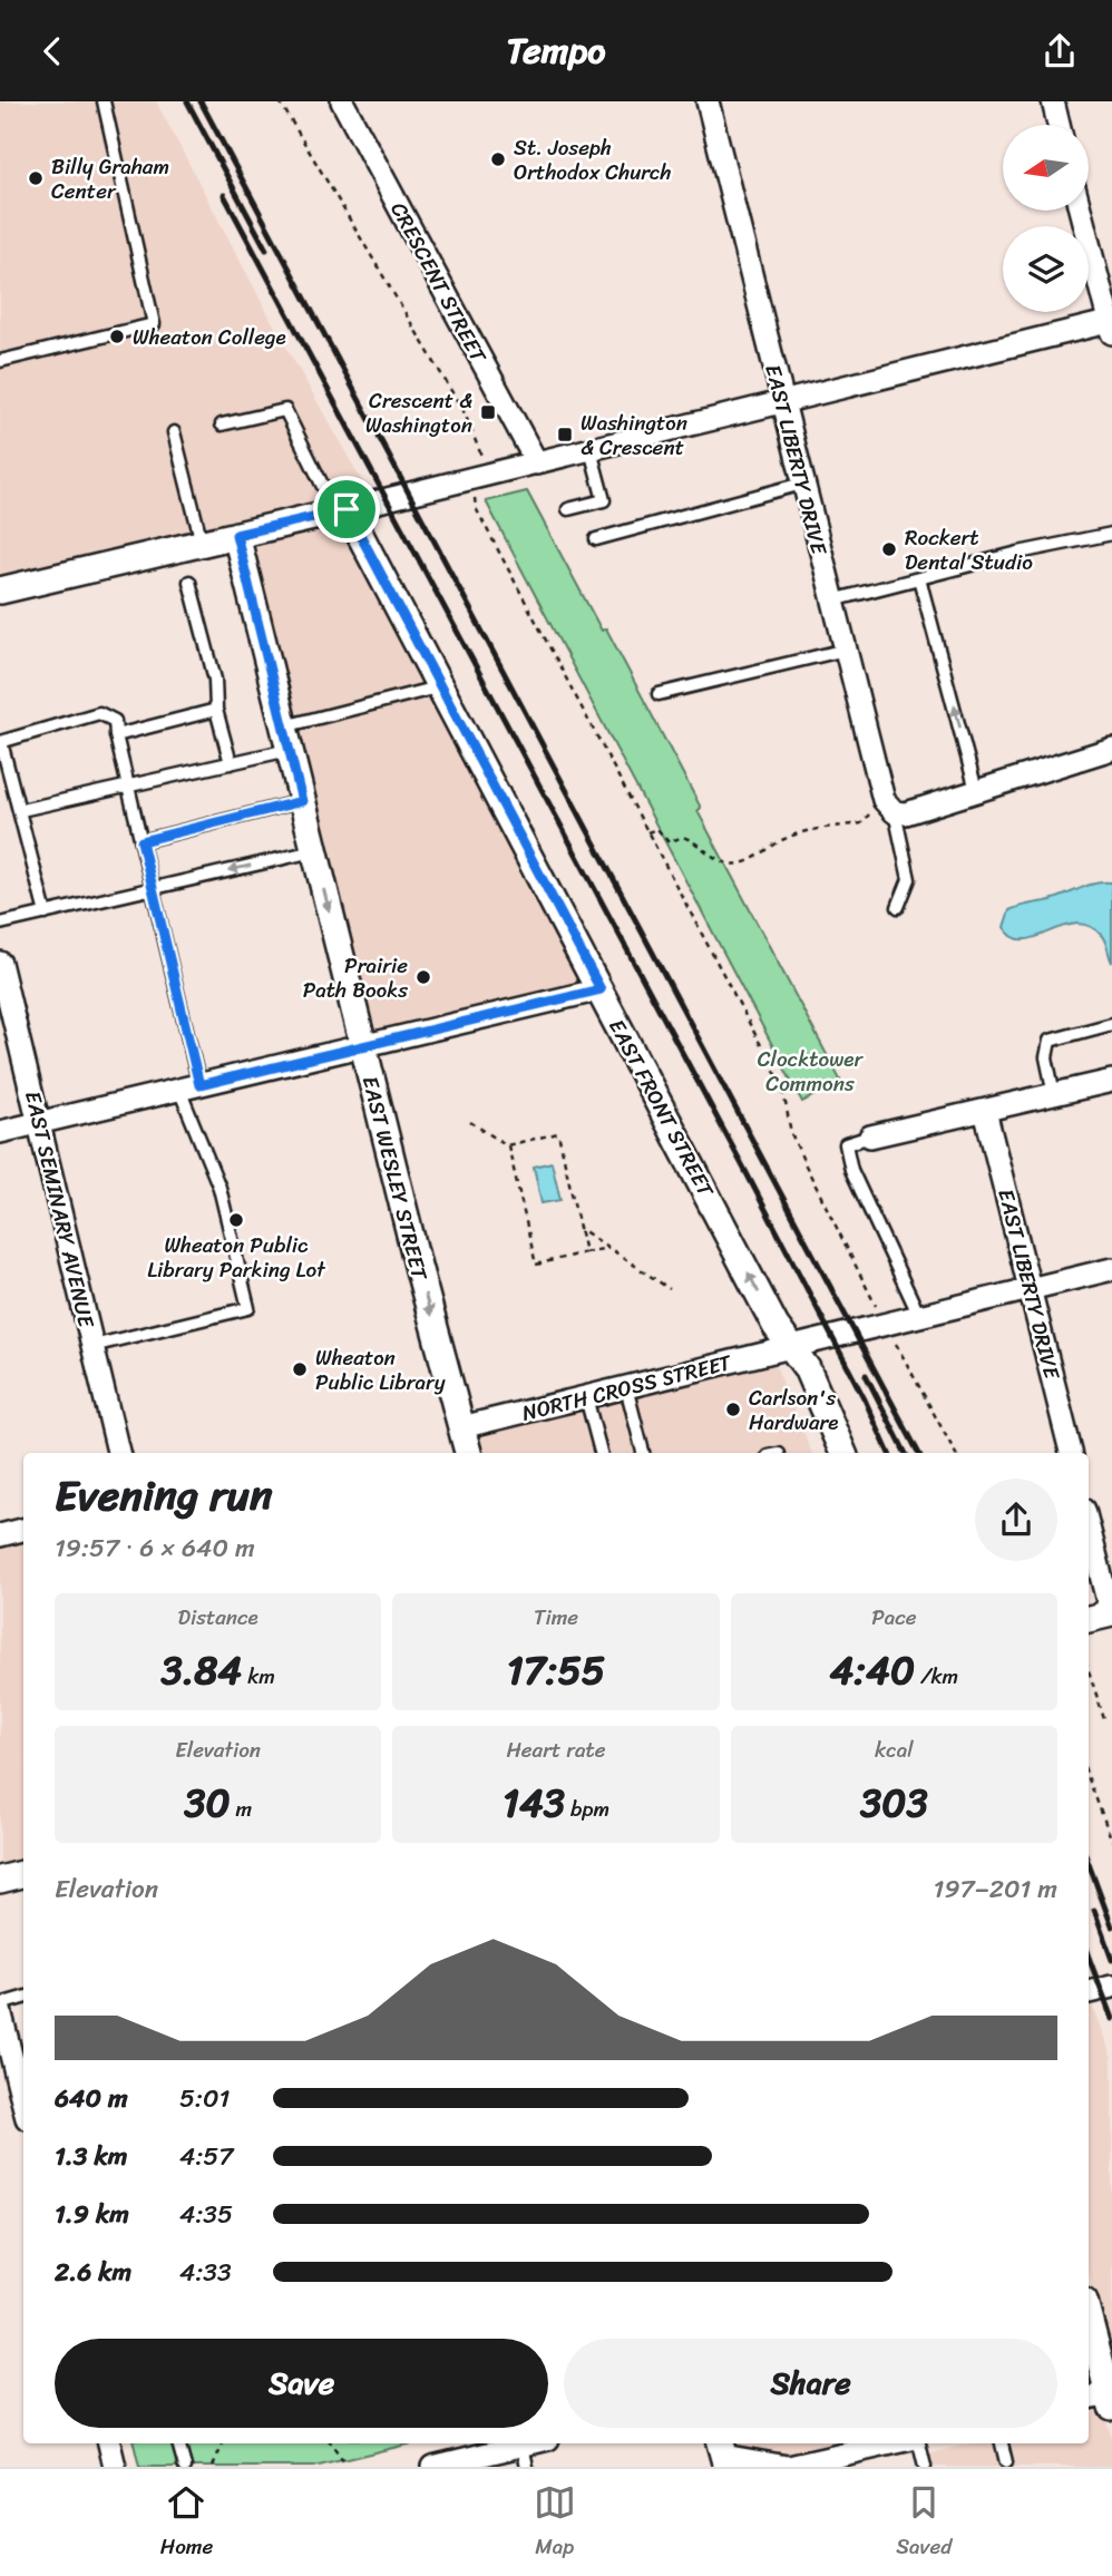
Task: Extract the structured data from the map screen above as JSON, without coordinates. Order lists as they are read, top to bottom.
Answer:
{
  "streets": {
    "street": [
      "CRESCENT STREET",
      "EAST LIBERTY DRIVE",
      "EAST FRONT STREET",
      "EAST WESLEY STREET",
      "EAST SEMINARY AVENUE",
      "NORTH CROSS STREET"
    ]
  },
  "crossings": [
    ["EAST LIBERTY DRIVE", "NORTH CROSS STREET"],
    ["EAST FRONT STREET", "NORTH CROSS STREET"],
    ["EAST WESLEY STREET", "NORTH CROSS STREET"]
  ],
  "one_way": ["EAST FRONT STREET", "EAST WESLEY STREET"],
  "parks": ["Clocktower Commons"],
  "places": {
    "other": [
      "St. Joseph Orthodox Church",
      "Billy Graham Center",
      "Wheaton College",
      "Rockert Dental Studio",
      "Prairie Path Books",
      "Wheaton Public Library Parking Lot",
      "Wheaton Public Library",
      "Carlson's Hardware"
    ],
    "transit": ["Crescent & Washington", "Washington & Crescent"]
  },
  "north": "left",
  "page": {
    "header": "Tempo",
    "heading": ["Evening run", "19:57 · 6 × 640 m"],
    "stats": [
      ["Distance", "3.84 km"],
      ["Time", "17:55"],
      ["Pace", "4:40 /km"],
      ["Elevation", "30 m"],
      ["Heart rate", "143 bpm"],
      ["kcal", "303"]
    ],
    "chart": ["Elevation", "197–201 m"],
    "list": [
      {
        "name": "640 m",
        "note": "5:01"
      },
      {
        "name": "1.3 km",
        "note": "4:57"
      },
      {
        "name": "1.9 km",
        "note": "4:35"
      },
      {
        "name": "2.6 km",
        "note": "4:33"
      }
    ],
    "buttons": ["Save", "Share"],
    "tabs": ["Home", "Map", "Saved"]
  }
}
